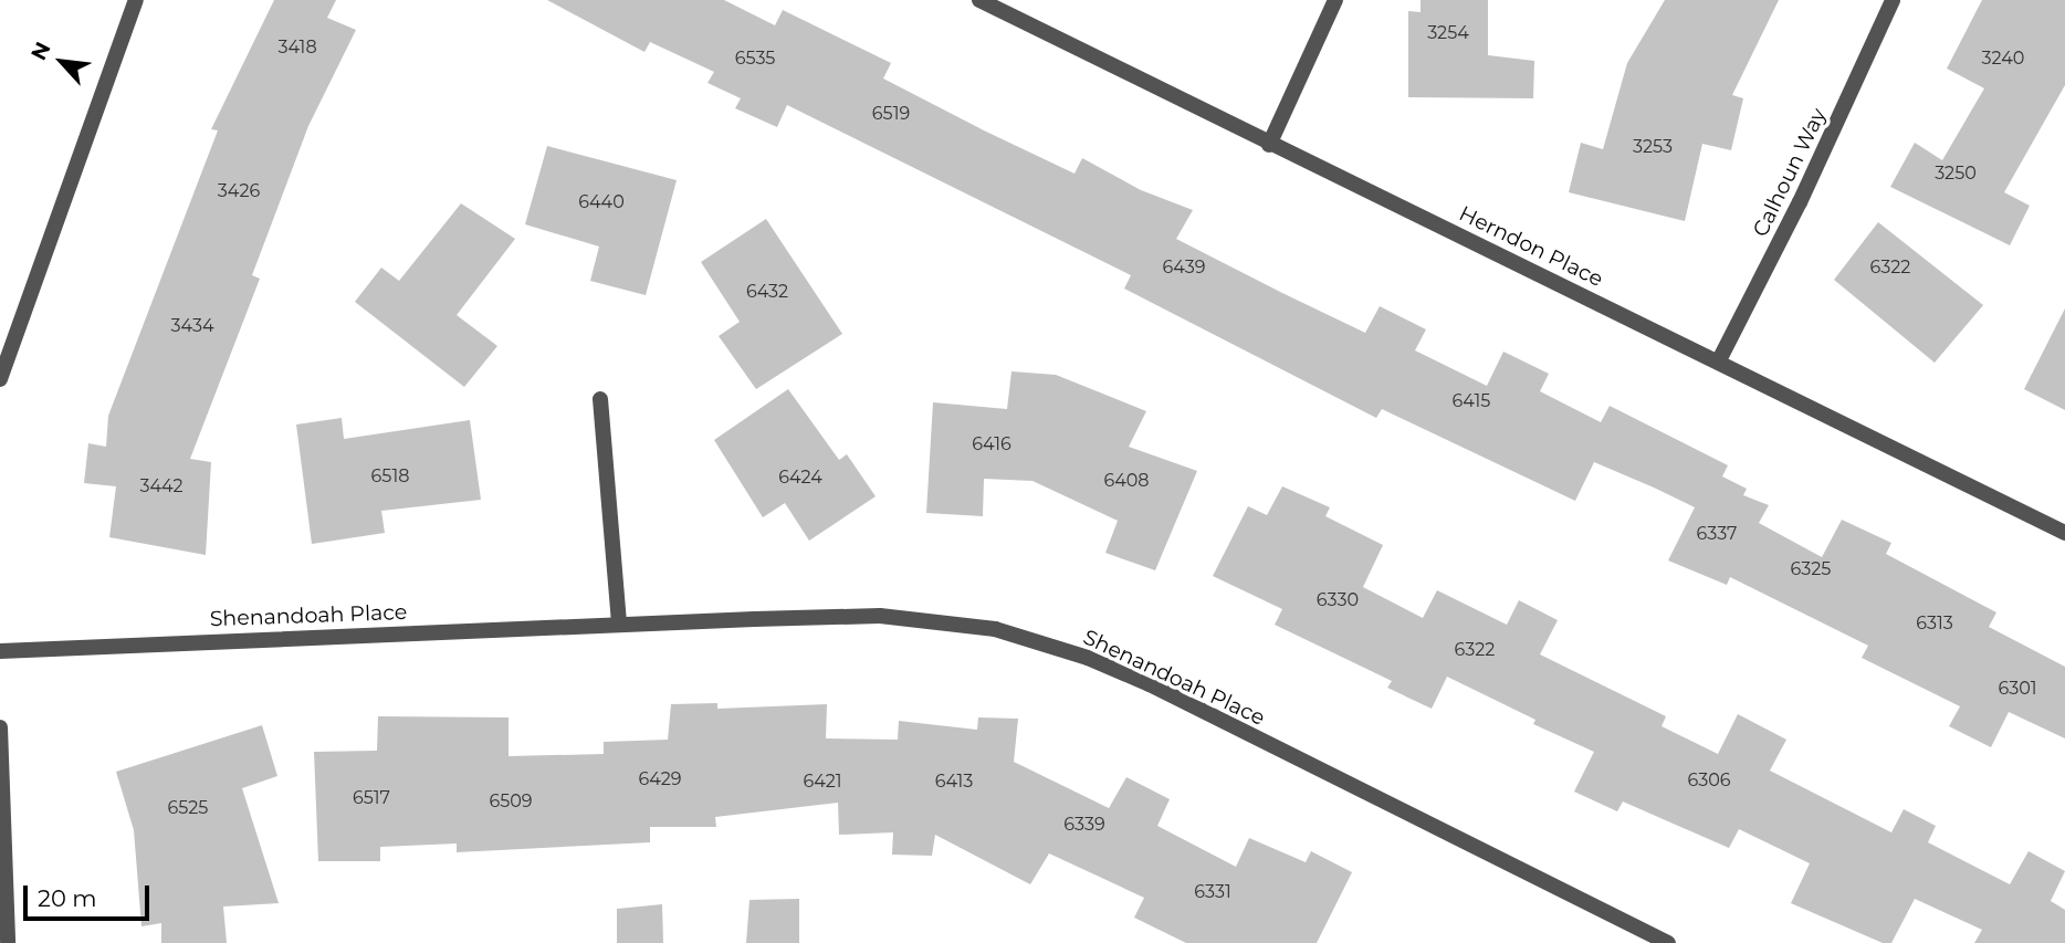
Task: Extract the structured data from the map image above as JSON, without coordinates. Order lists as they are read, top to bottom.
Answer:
{
  "streets": {
    "street": ["Calhoun Way", "Herndon Place", "Shenandoah Place"]
  },
  "crossings": [
    ["Calhoun Way", "Herndon Place"]
  ],
  "house_numbers": [
    "3254",
    "3418",
    "6535",
    "3240",
    "6519",
    "3253",
    "3250",
    "3426",
    "6440",
    "6439",
    "6322",
    "6432",
    "3434",
    "6415",
    "6416",
    "6518",
    "6424",
    "6408",
    "3442",
    "6337",
    "6325",
    "6330",
    "6313",
    "6322",
    "6301",
    "6429",
    "6306",
    "6421",
    "6413",
    "6517",
    "6509",
    "6525",
    "6339",
    "6331"
  ],
  "scale_bar": "20 m",
  "north": "top left"
}
